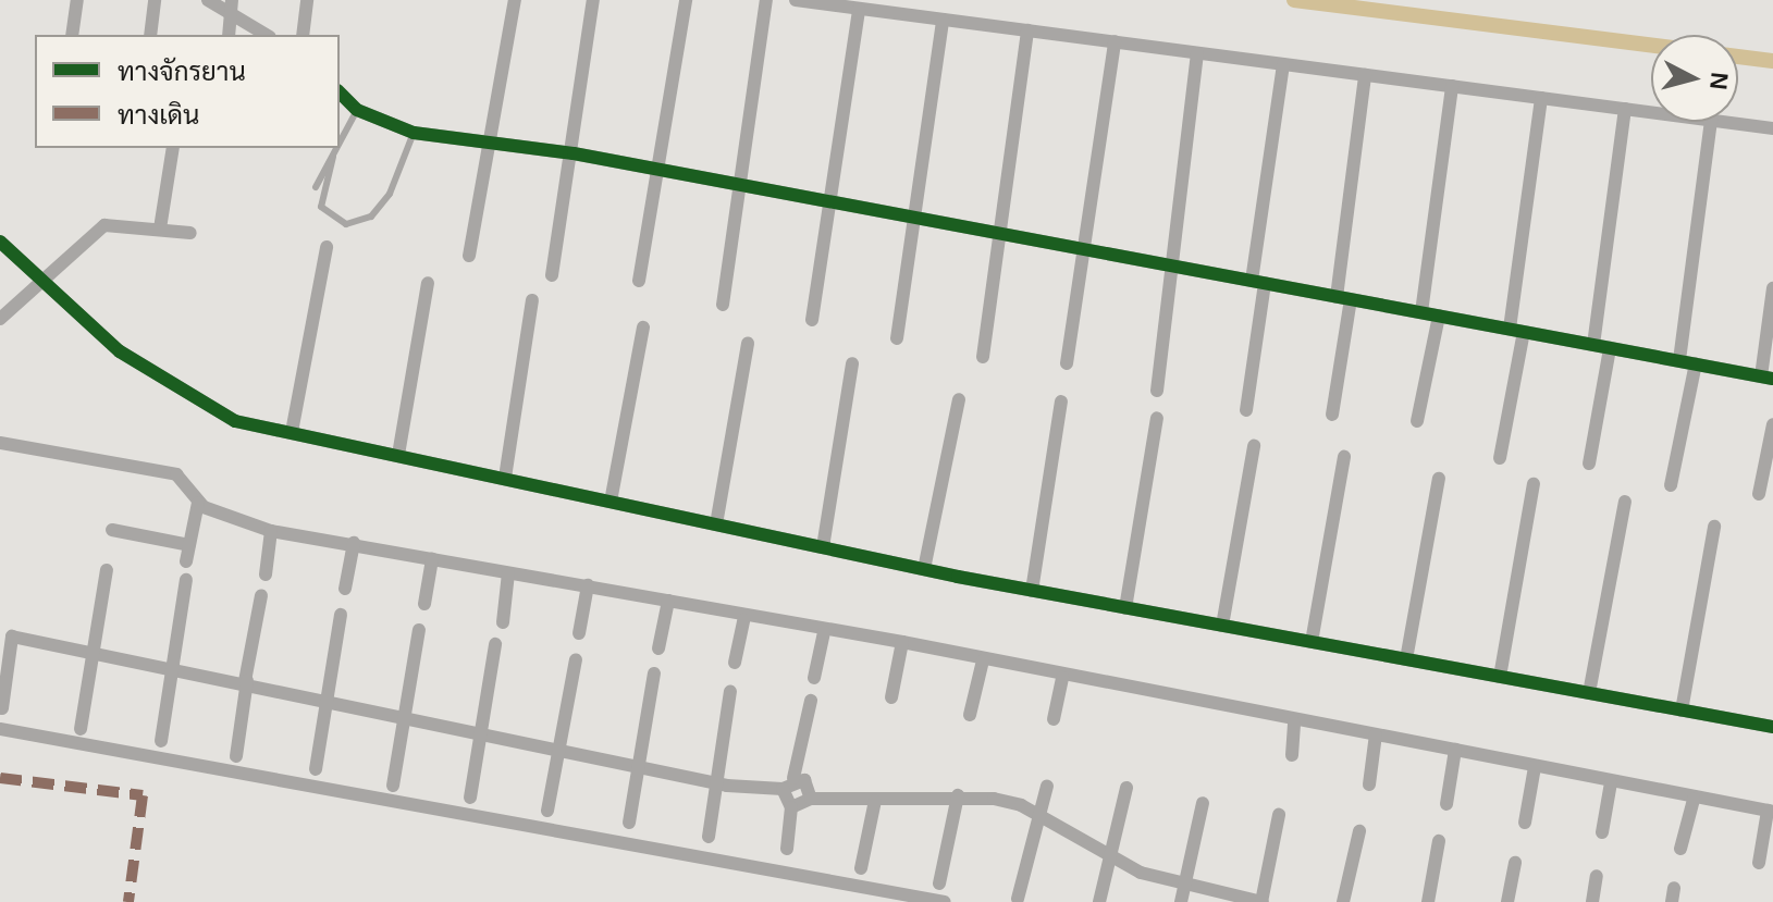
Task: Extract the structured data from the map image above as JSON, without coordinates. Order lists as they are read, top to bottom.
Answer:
{
  "legend": ["ทางจักรยาน", "ทางเดิน"],
  "north": "right"
}
